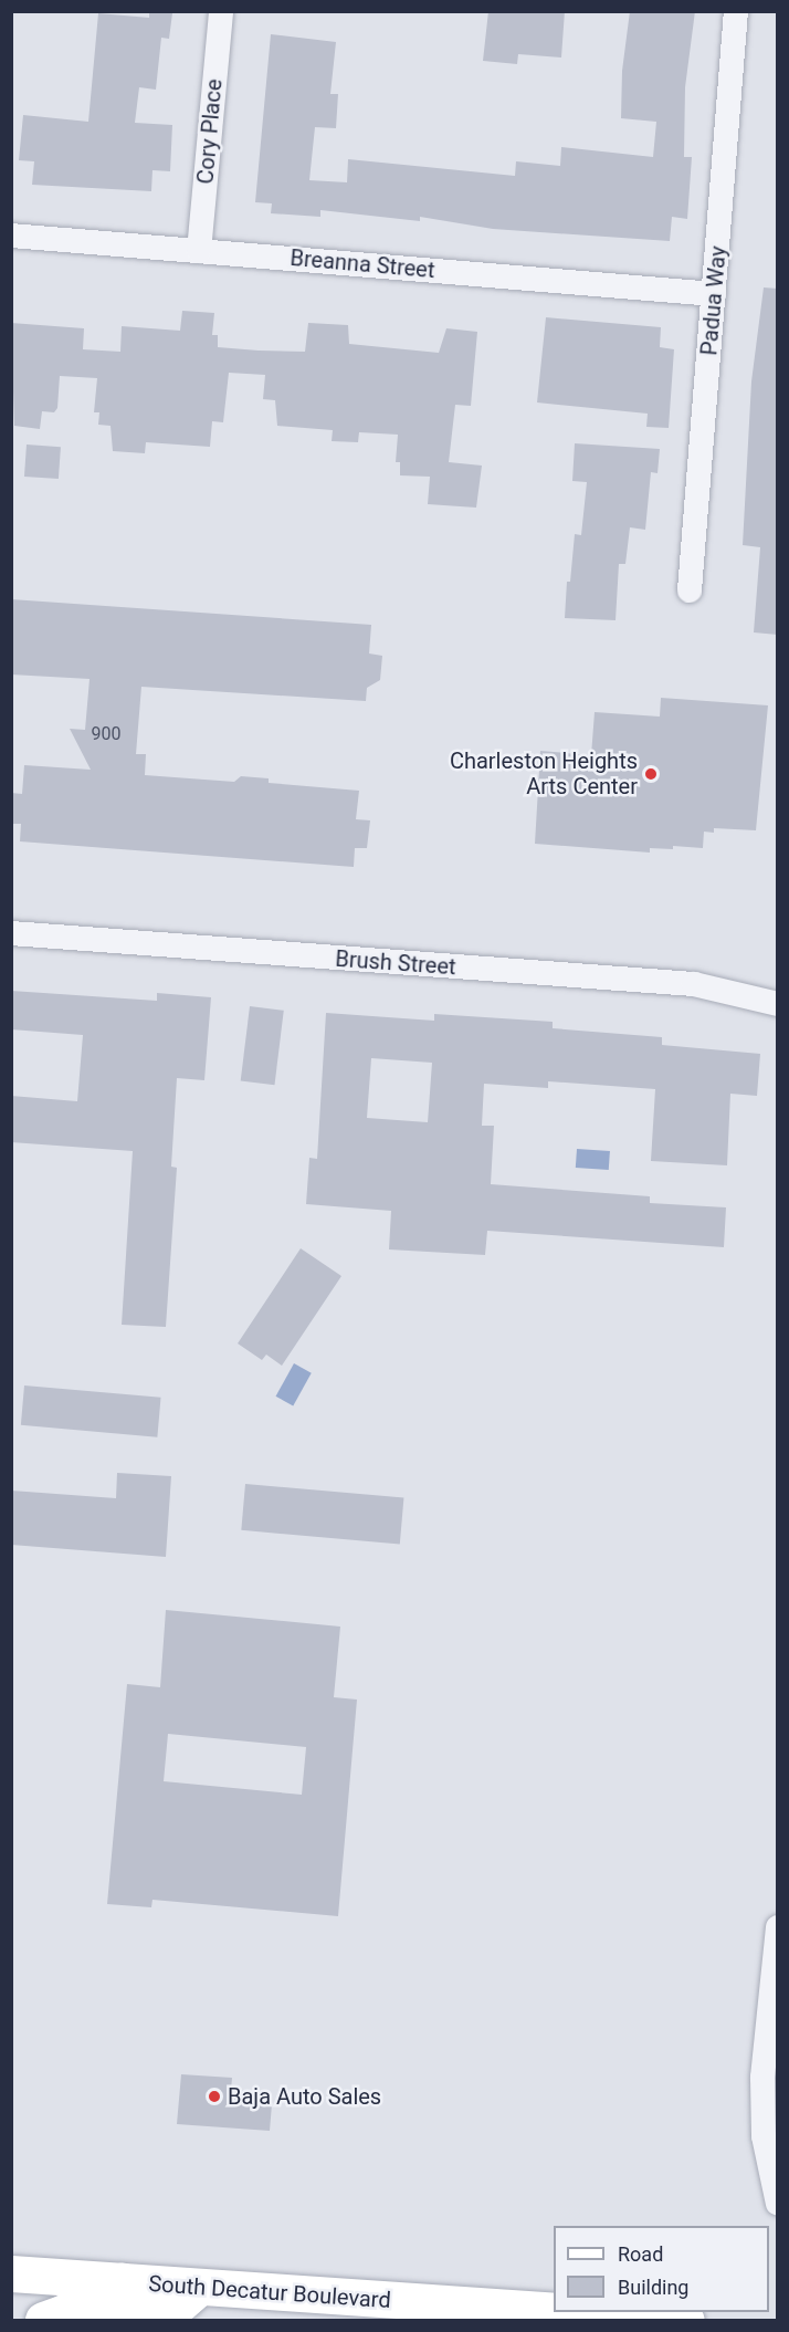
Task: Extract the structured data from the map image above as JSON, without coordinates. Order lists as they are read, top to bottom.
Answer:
{
  "streets": {
    "main road": ["South Decatur Boulevard"],
    "street": [
      "Cory Place",
      "Breanna Street",
      "Padua Way",
      "Brush Street"
    ]
  },
  "crossings": [
    ["Cory Place", "Breanna Street"],
    ["Breanna Street", "Padua Way"]
  ],
  "places": ["Charleston Heights Arts Center", "Baja Auto Sales"],
  "house_numbers": ["900"],
  "legend": ["Road", "Building"]
}
